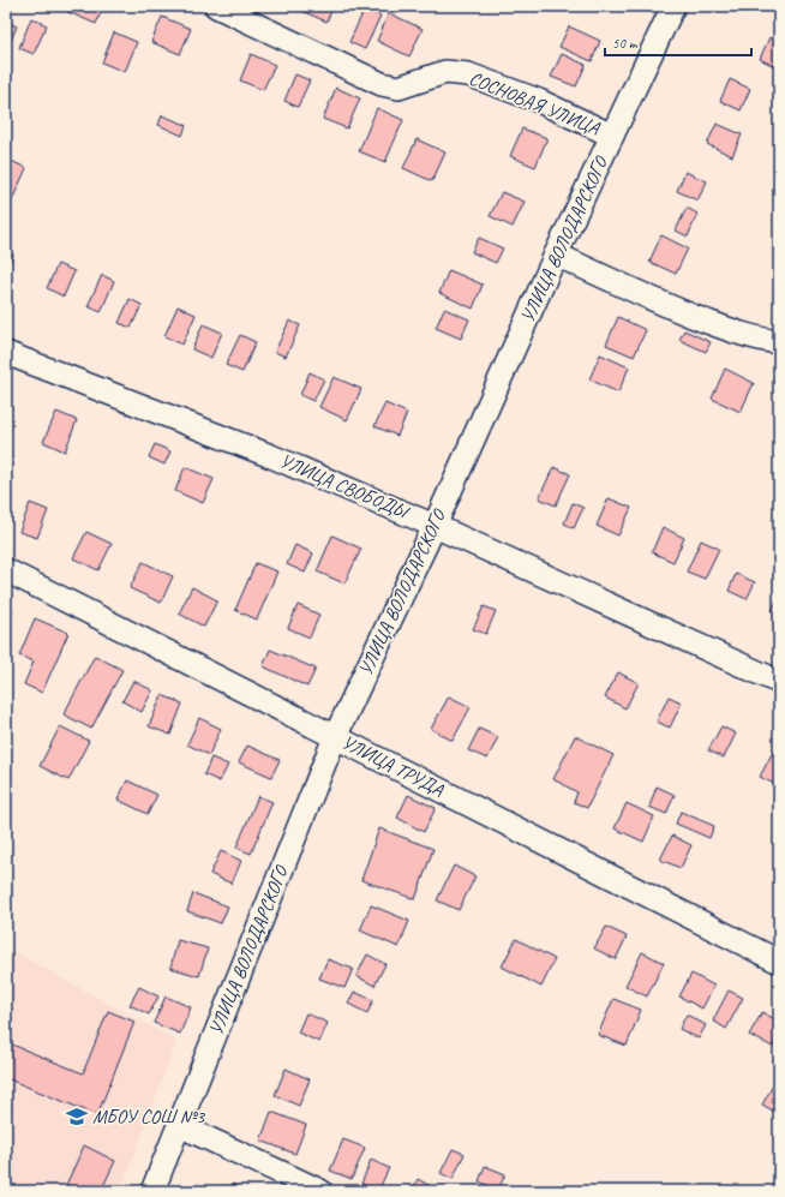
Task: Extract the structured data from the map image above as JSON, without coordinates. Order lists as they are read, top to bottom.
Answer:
{
  "streets": {
    "street": [
      "СОСНОВАЯ УЛИЦА",
      "УЛИЦА ВОЛОДАРСКОГО",
      "УЛИЦА СВОБОДЫ",
      "УЛИЦА ТРУДА"
    ]
  },
  "crossings": [
    ["СОСНОВАЯ УЛИЦА", "УЛИЦА ВОЛОДАРСКОГО"],
    ["УЛИЦА ВОЛОДАРСКОГО", "УЛИЦА СВОБОДЫ"],
    ["УЛИЦА ВОЛОДАРСКОГО", "УЛИЦА ТРУДА"]
  ],
  "places": {
    "school or university": ["МБОУ СОШ №3"]
  },
  "scale_bar": "50 m"
}
